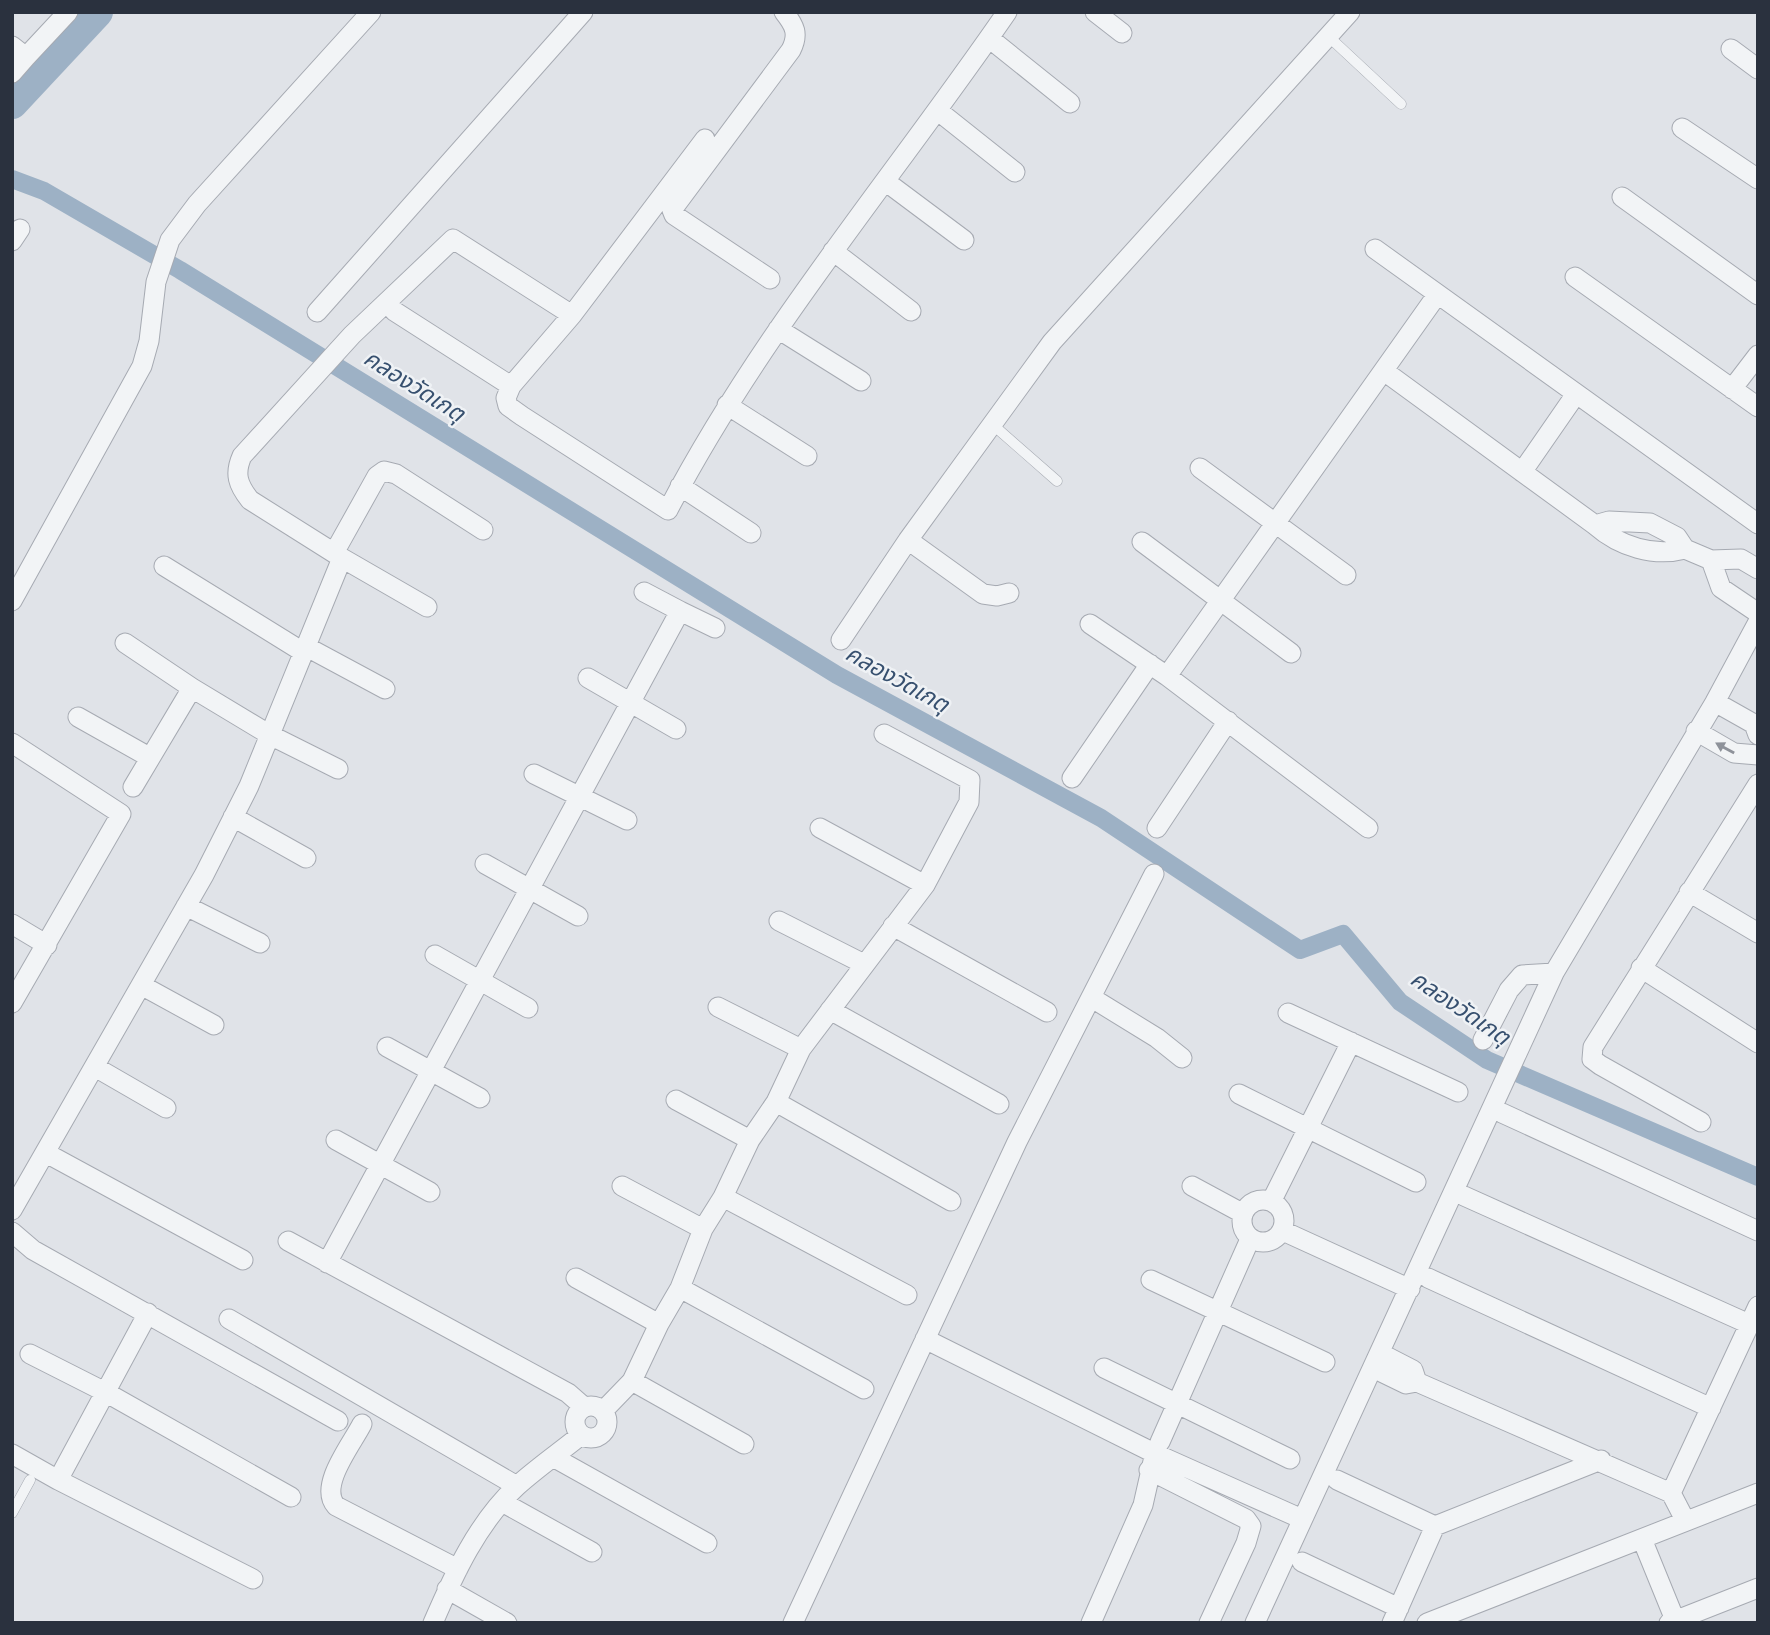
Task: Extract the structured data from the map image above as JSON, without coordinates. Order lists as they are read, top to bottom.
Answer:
{
  "water": ["คลองวัดเกตุ"]
}
